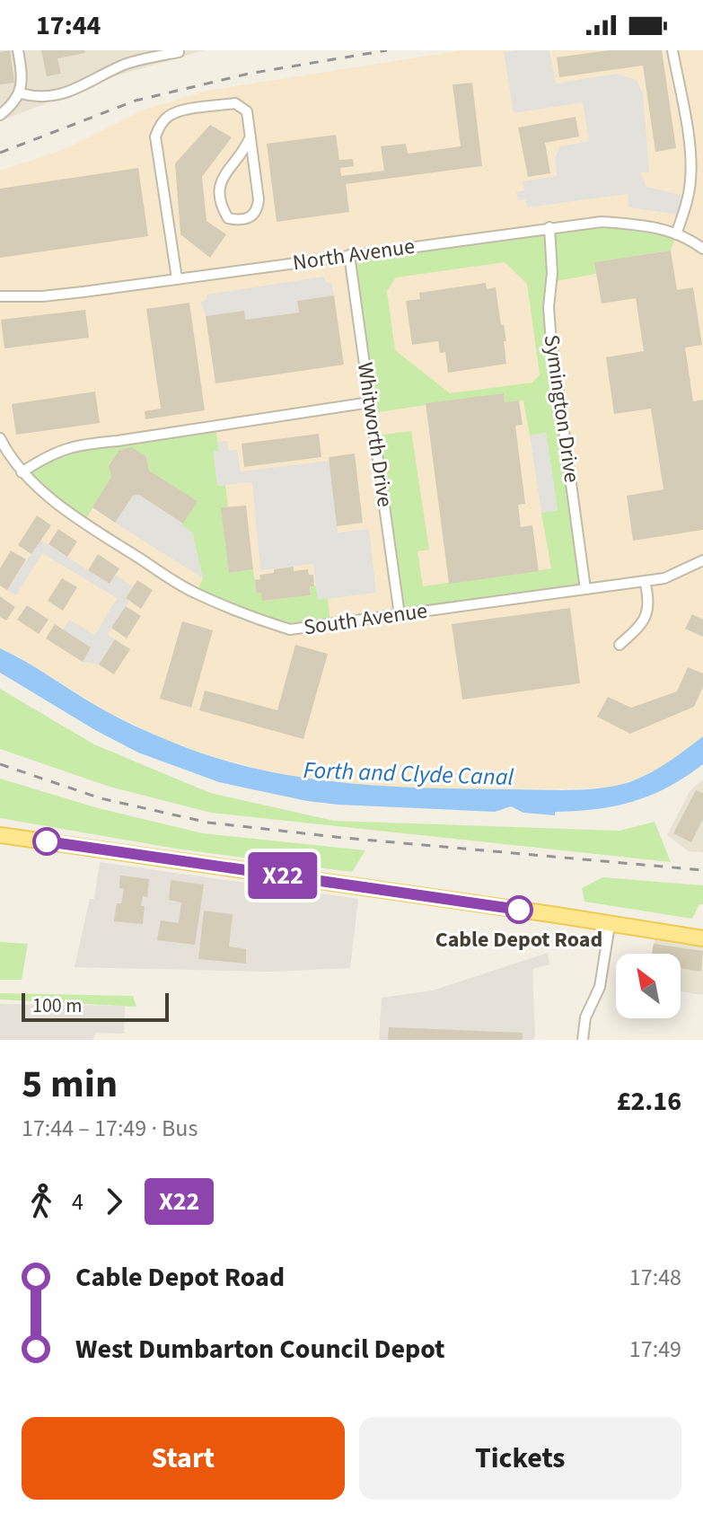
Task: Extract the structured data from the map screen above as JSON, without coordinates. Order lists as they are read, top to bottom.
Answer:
{
  "streets": {
    "street": [
      "North Avenue",
      "Symington Drive",
      "Whitworth Drive",
      "South Avenue"
    ]
  },
  "crossings": [
    ["North Avenue", "Symington Drive"],
    ["North Avenue", "Whitworth Drive"],
    ["Symington Drive", "South Avenue"],
    ["Whitworth Drive", "South Avenue"]
  ],
  "water": ["Forth and Clyde Canal"],
  "places": ["Cable Depot Road"],
  "lines": ["bus line X22"],
  "scale_bar": "100 m",
  "north": "top left",
  "page": {
    "status": "17:44",
    "on_map": "X22",
    "scale": "100 m",
    "heading": ["5 min", "17:44 – 17:49 · Bus", "£2.16"],
    "legs": ["4", "X22"],
    "list": [
      {
        "name": "Cable Depot Road",
        "value": "17:48"
      },
      {
        "name": "West Dumbarton Council Depot",
        "value": "17:49"
      }
    ],
    "buttons": ["Start", "Tickets"]
  }
}
